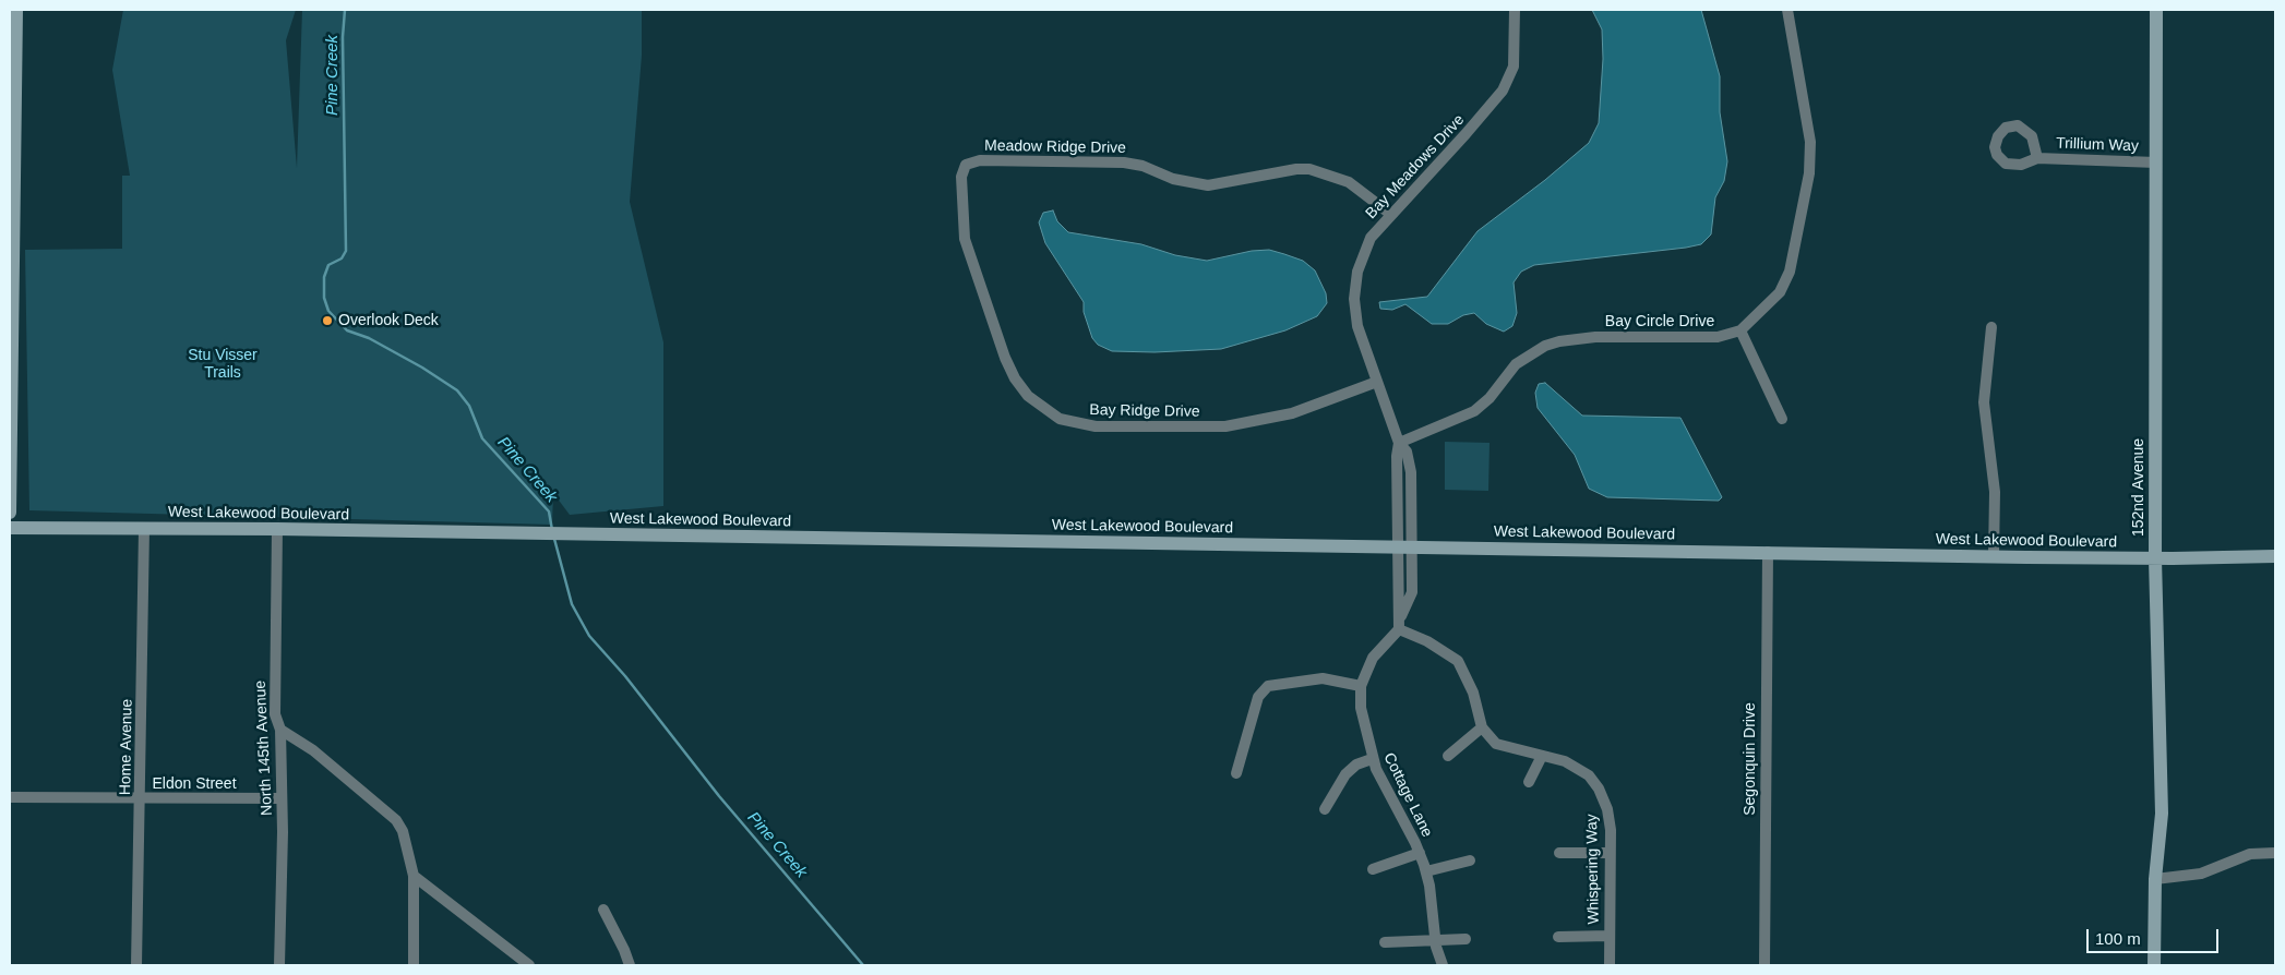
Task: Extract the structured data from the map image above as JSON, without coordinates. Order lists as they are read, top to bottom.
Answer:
{
  "streets": {
    "street": [
      "Trillium Way",
      "Meadow Ridge Drive",
      "Bay Meadows Drive",
      "Bay Circle Drive",
      "Bay Ridge Drive",
      "152nd Avenue",
      "West Lakewood Boulevard",
      "Home Avenue",
      "North 145th Avenue",
      "Segonquin Drive",
      "Eldon Street",
      "Cottage Lane",
      "Whispering Way"
    ]
  },
  "crossings": [
    ["Trillium Way", "152nd Avenue"],
    ["Meadow Ridge Drive", "Bay Meadows Drive"],
    ["Meadow Ridge Drive", "Bay Ridge Drive"],
    ["Bay Meadows Drive", "Bay Circle Drive"],
    ["Bay Meadows Drive", "Bay Ridge Drive"],
    ["Bay Meadows Drive", "West Lakewood Boulevard"],
    ["152nd Avenue", "West Lakewood Boulevard"],
    ["West Lakewood Boulevard", "Home Avenue"],
    ["West Lakewood Boulevard", "North 145th Avenue"],
    ["West Lakewood Boulevard", "Segonquin Drive"],
    ["Home Avenue", "Eldon Street"],
    ["North 145th Avenue", "Eldon Street"]
  ],
  "water": ["Pine Creek"],
  "parks": ["Stu Visser Trails"],
  "places": ["Overlook Deck"],
  "scale_bar": "100 m"
}
